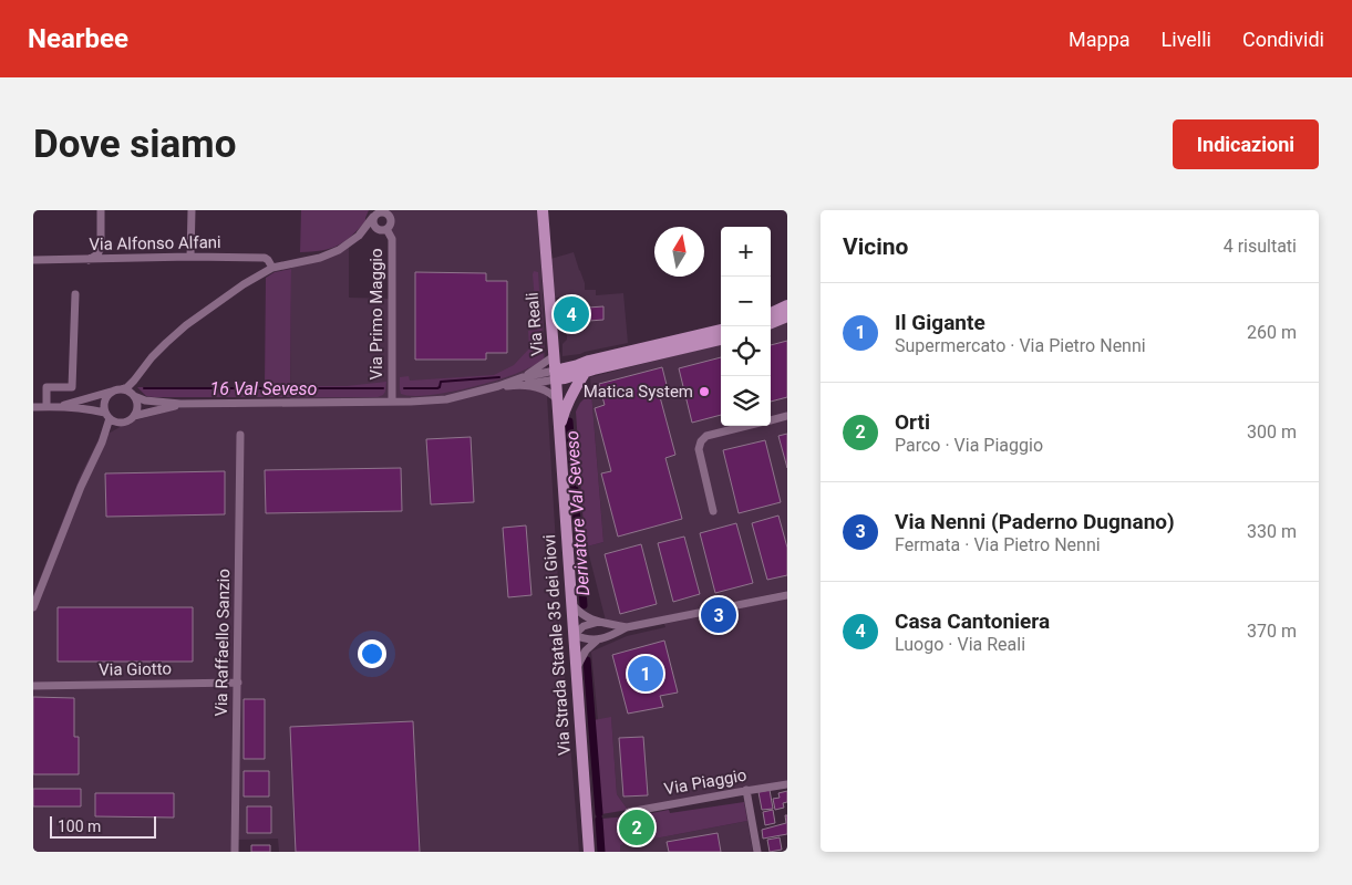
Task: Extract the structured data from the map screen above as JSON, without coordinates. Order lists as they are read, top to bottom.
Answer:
{
  "streets": {
    "main road": ["Via Reali", "Via Strada Statale 35 dei Giovi"],
    "street": [
      "Via Alfonso Alfani",
      "Via Primo Maggio",
      "Via Raffaello Sanzio",
      "Via Giotto",
      "Via Piaggio"
    ]
  },
  "crossings": [
    ["Via Reali", "Via Strada Statale 35 dei Giovi"],
    ["Via Raffaello Sanzio", "Via Giotto"]
  ],
  "water": ["16 Val Seveso", "Derivatore Val Seveso"],
  "places": ["Matica System"],
  "scale_bar": "100 m",
  "north": "top",
  "page": {
    "header": "Nearbee",
    "nav": ["Mappa", "Livelli", "Condividi"],
    "buttons": "Indicazioni",
    "title": "Dove siamo",
    "heading": ["Vicino", "4 risultati"],
    "map_buttons": ["+", "−"],
    "list": [
      {
        "mark": "1",
        "name": "Il Gigante",
        "note": "Supermercato · Via Pietro Nenni",
        "value": "260 m"
      },
      {
        "mark": "2",
        "name": "Orti",
        "note": "Parco · Via Piaggio",
        "value": "300 m"
      },
      {
        "mark": "3",
        "name": "Via Nenni (Paderno Dugnano)",
        "note": "Fermata · Via Pietro Nenni",
        "value": "330 m"
      },
      {
        "mark": "4",
        "name": "Casa Cantoniera",
        "note": "Luogo · Via Reali",
        "value": "370 m"
      }
    ],
    "pins": [
      "4",
      "3",
      "1",
      "2"
    ],
    "scale": "100 m"
  }
}
